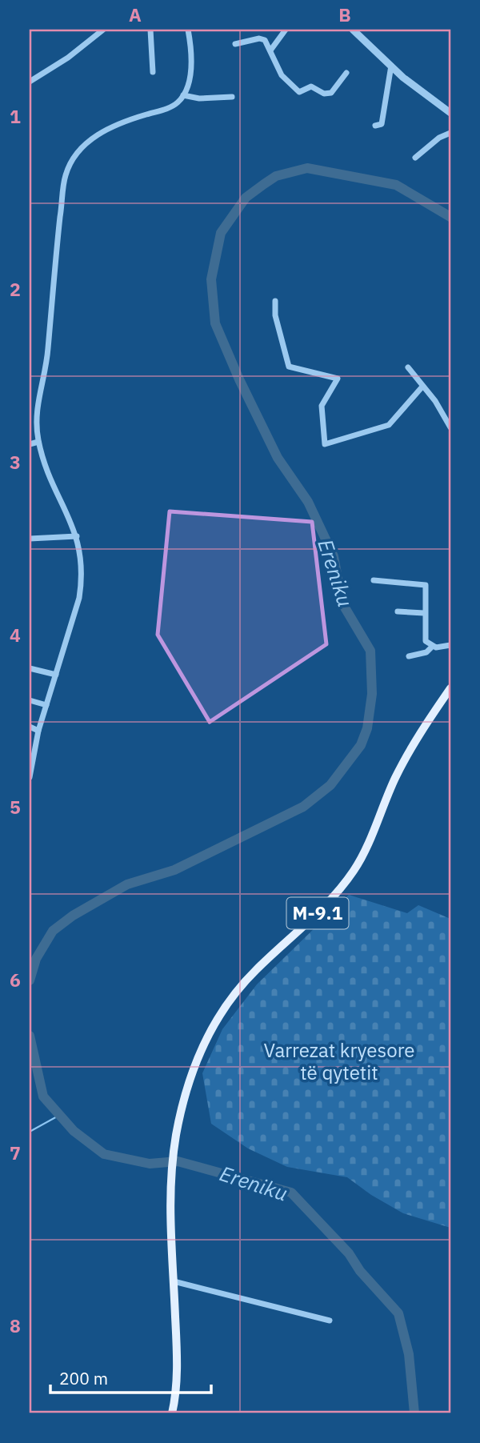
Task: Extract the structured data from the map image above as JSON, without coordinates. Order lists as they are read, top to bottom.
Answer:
{
  "streets": {
    "main road": ["M-9.1"]
  },
  "water": ["Ereniku"],
  "parks": ["Varrezat kryesore të qytetit"],
  "scale_bar": "200 m",
  "grid": {
    "columns": ["A", "B"],
    "rows": [
      "1",
      "2",
      "3",
      "4",
      "5",
      "6",
      "7",
      "8"
    ]
  }
}
